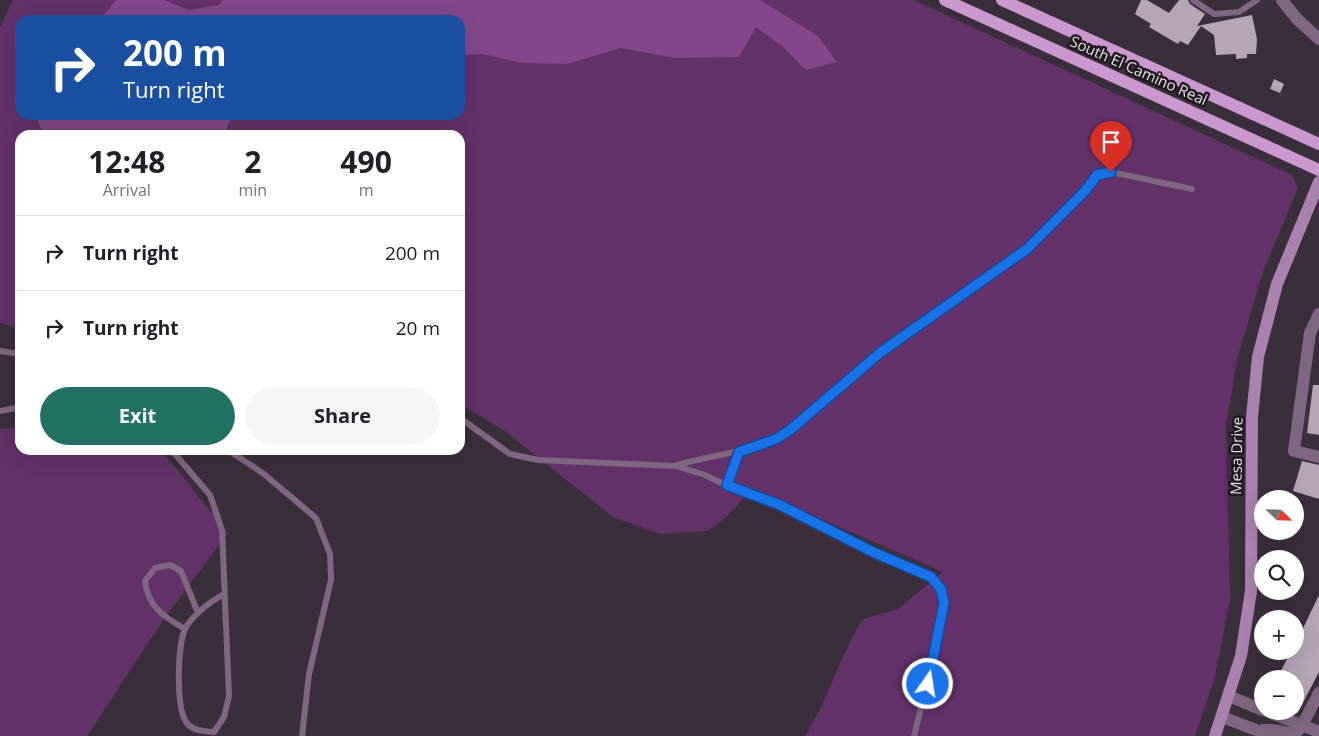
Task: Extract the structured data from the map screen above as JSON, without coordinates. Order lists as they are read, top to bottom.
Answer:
{
  "streets": {
    "main road": ["South El Camino Real", "Mesa Drive"]
  },
  "north": "bottom right",
  "page": {
    "turn": ["200 m", "Turn right"],
    "eta": [
      "12:48",
      "Arrival",
      "2",
      "min",
      "490",
      "m"
    ],
    "list": [
      {
        "name": "Turn right",
        "value": "200 m"
      },
      {
        "name": "Turn right",
        "value": "20 m"
      }
    ],
    "buttons": ["Exit", "Share"],
    "map_buttons": ["+", "−"]
  }
}
